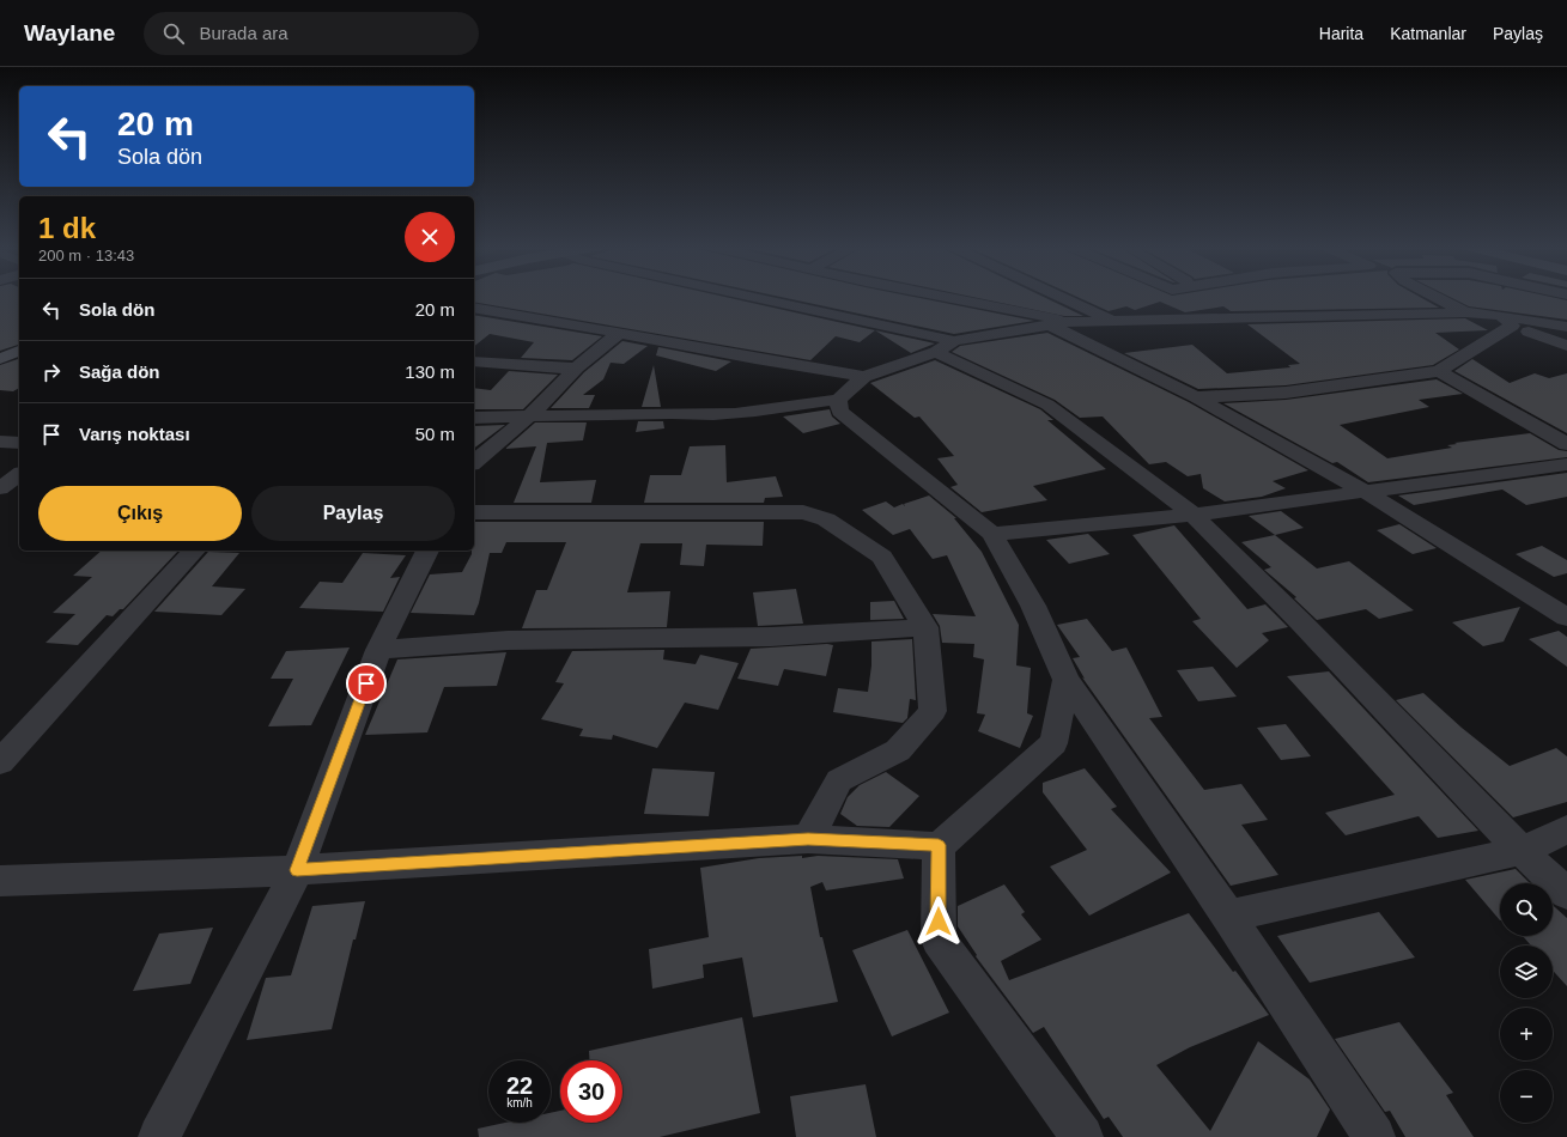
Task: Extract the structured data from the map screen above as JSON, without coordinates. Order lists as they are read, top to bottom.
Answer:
{
  "page": {
    "header": "Waylane",
    "search": "Burada ara",
    "nav": ["Harita", "Katmanlar", "Paylaş"],
    "turn": ["20 m", "Sola dön"],
    "heading": ["1 dk", "200 m · 13:43"],
    "list": [
      {
        "name": "Sola dön",
        "value": "20 m"
      },
      {
        "name": "Sağa dön",
        "value": "130 m"
      },
      {
        "name": "Varış noktası",
        "value": "50 m"
      }
    ],
    "buttons": ["Çıkış", "Paylaş"],
    "map_buttons": ["+", "−"],
    "speed": "22 km/h",
    "limit": "30"
  }
}
